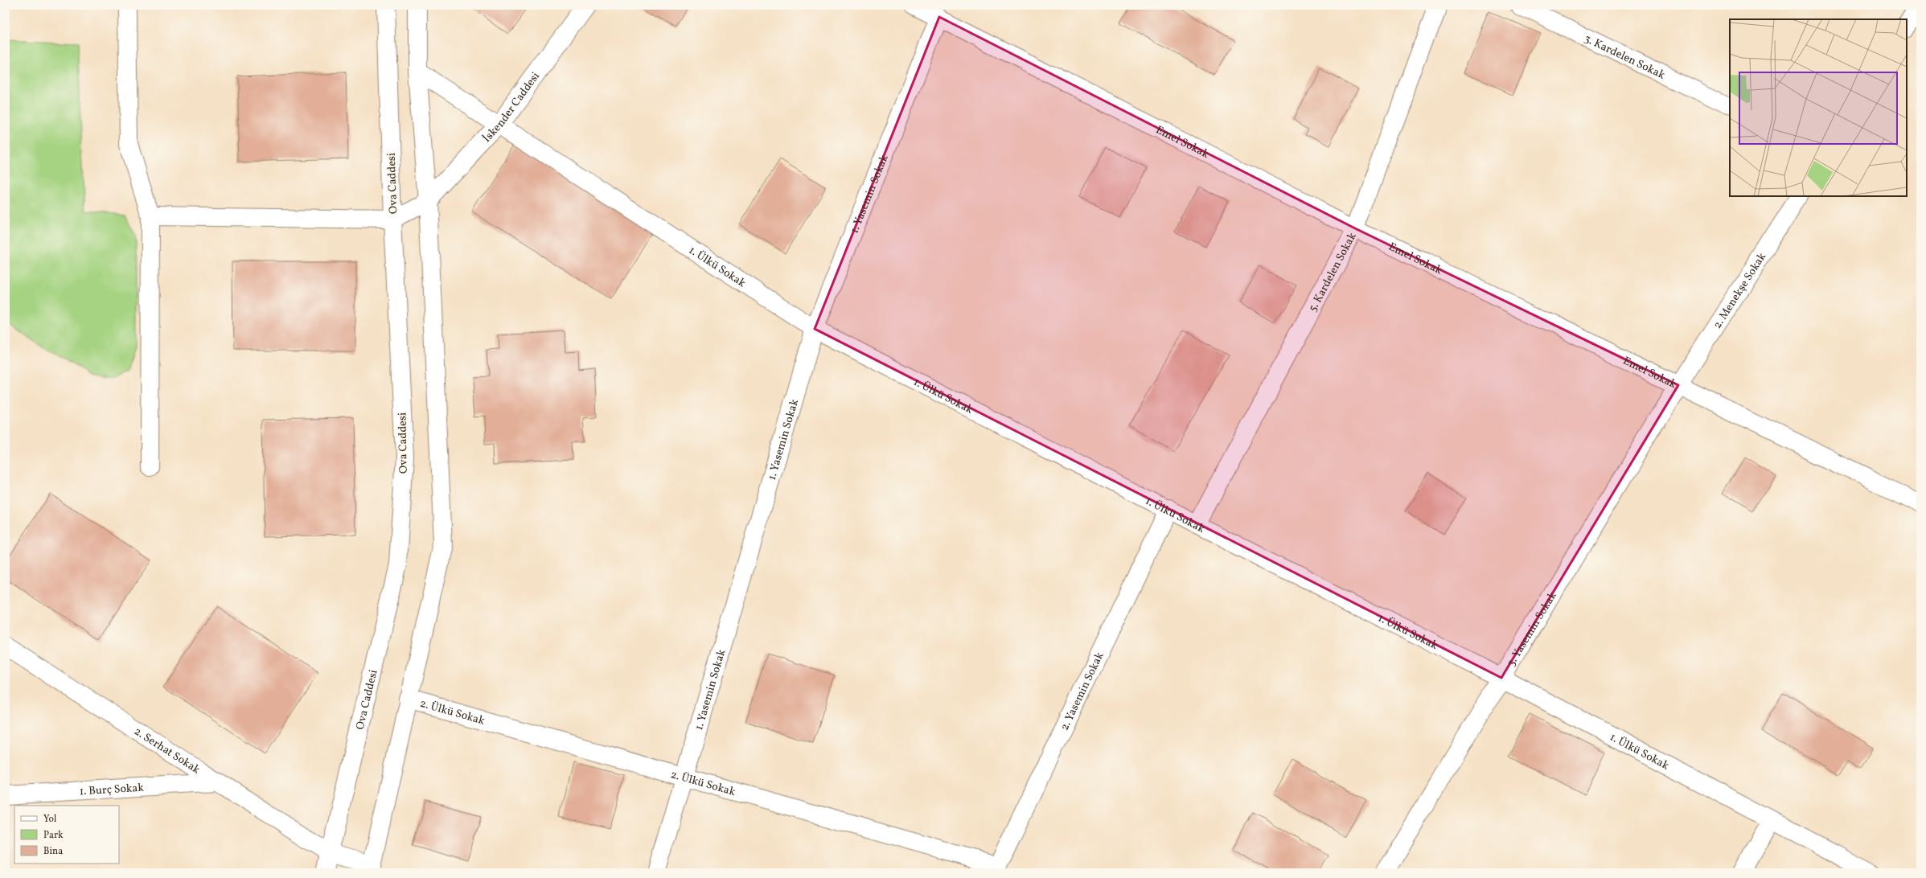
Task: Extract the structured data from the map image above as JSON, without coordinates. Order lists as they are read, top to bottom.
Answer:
{
  "streets": {
    "street": [
      "3. Kardelen Sokak",
      "İskender Caddesi",
      "Emel Sokak",
      "Ova Caddesi",
      "1. Yasemin Sokak",
      "1. Ülkü Sokak",
      "5. Kardelen Sokak",
      "2. Menekşe Sokak",
      "3. Yasemin Sokak",
      "2. Yasemin Sokak",
      "2. Ülkü Sokak",
      "2. Serhat Sokak",
      "1. Burç Sokak"
    ]
  },
  "crossings": [
    ["İskender Caddesi", "Ova Caddesi"],
    ["İskender Caddesi", "1. Ülkü Sokak"],
    ["Emel Sokak", "1. Yasemin Sokak"],
    ["Emel Sokak", "5. Kardelen Sokak"],
    ["Emel Sokak", "2. Menekşe Sokak"],
    ["Emel Sokak", "3. Yasemin Sokak"],
    ["Ova Caddesi", "2. Serhat Sokak"],
    ["1. Yasemin Sokak", "1. Ülkü Sokak"],
    ["1. Yasemin Sokak", "2. Ülkü Sokak"],
    ["1. Ülkü Sokak", "5. Kardelen Sokak"],
    ["1. Ülkü Sokak", "3. Yasemin Sokak"],
    ["1. Ülkü Sokak", "2. Yasemin Sokak"],
    ["2. Menekşe Sokak", "3. Yasemin Sokak"],
    ["2. Yasemin Sokak", "2. Ülkü Sokak"],
    ["2. Serhat Sokak", "1. Burç Sokak"]
  ],
  "legend": ["Yol", "Park", "Bina"]
}
